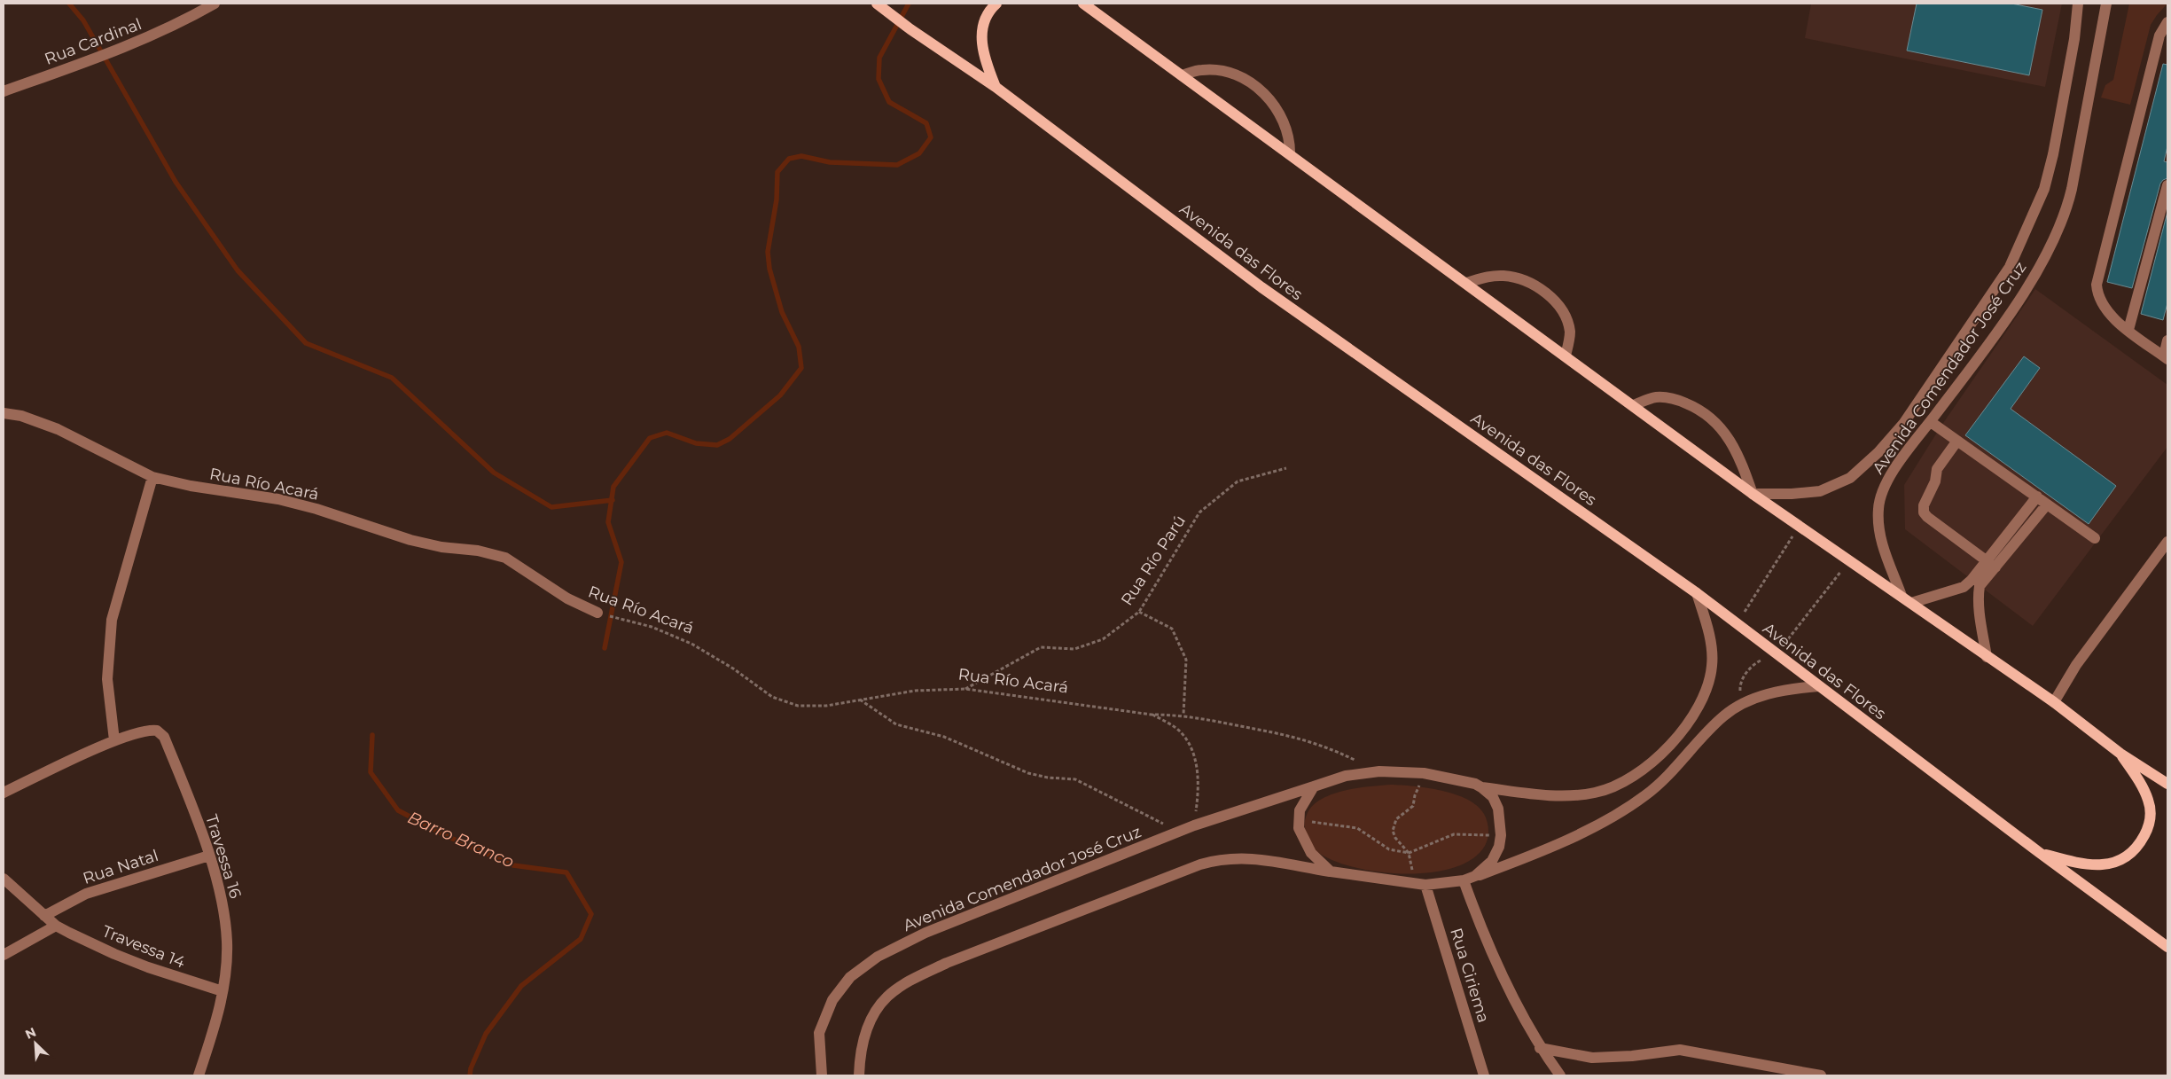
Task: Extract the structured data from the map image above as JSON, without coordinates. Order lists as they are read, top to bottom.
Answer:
{
  "streets": {
    "main road": ["Avenida das Flores"],
    "street": [
      "Rua Cardinal",
      "Avenida Comendador José Cruz",
      "Rua Río Acará",
      "Travessa 16",
      "Rua Natal",
      "Travessa 14",
      "Rua Ciriema"
    ],
    "path": ["Rua Río Parú"]
  },
  "crossings": [
    ["Avenida Comendador José Cruz", "Rua Río Acará"],
    ["Rua Río Acará", "Rua Río Parú"],
    ["Travessa 16", "Rua Natal"],
    ["Travessa 16", "Travessa 14"],
    ["Rua Natal", "Travessa 14"]
  ],
  "water": ["Barro Branco"],
  "north": "top left"
}
